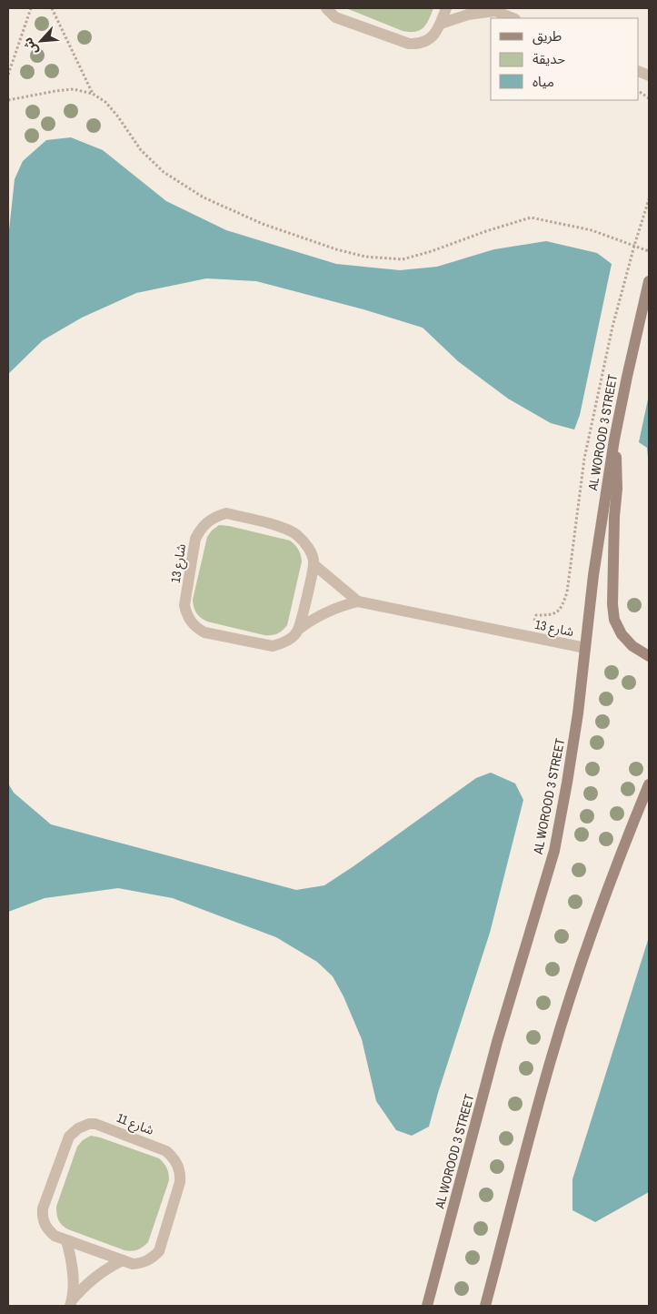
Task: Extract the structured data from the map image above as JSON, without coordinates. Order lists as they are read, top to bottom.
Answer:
{
  "streets": {
    "street": ["AL WOROOD 3 STREET", "شارع 13", "شارع 11"]
  },
  "crossings": [
    ["AL WOROOD 3 STREET", "شارع 13"]
  ],
  "legend": ["طريق", "حديقة", "مياه"],
  "north": "bottom left"
}
